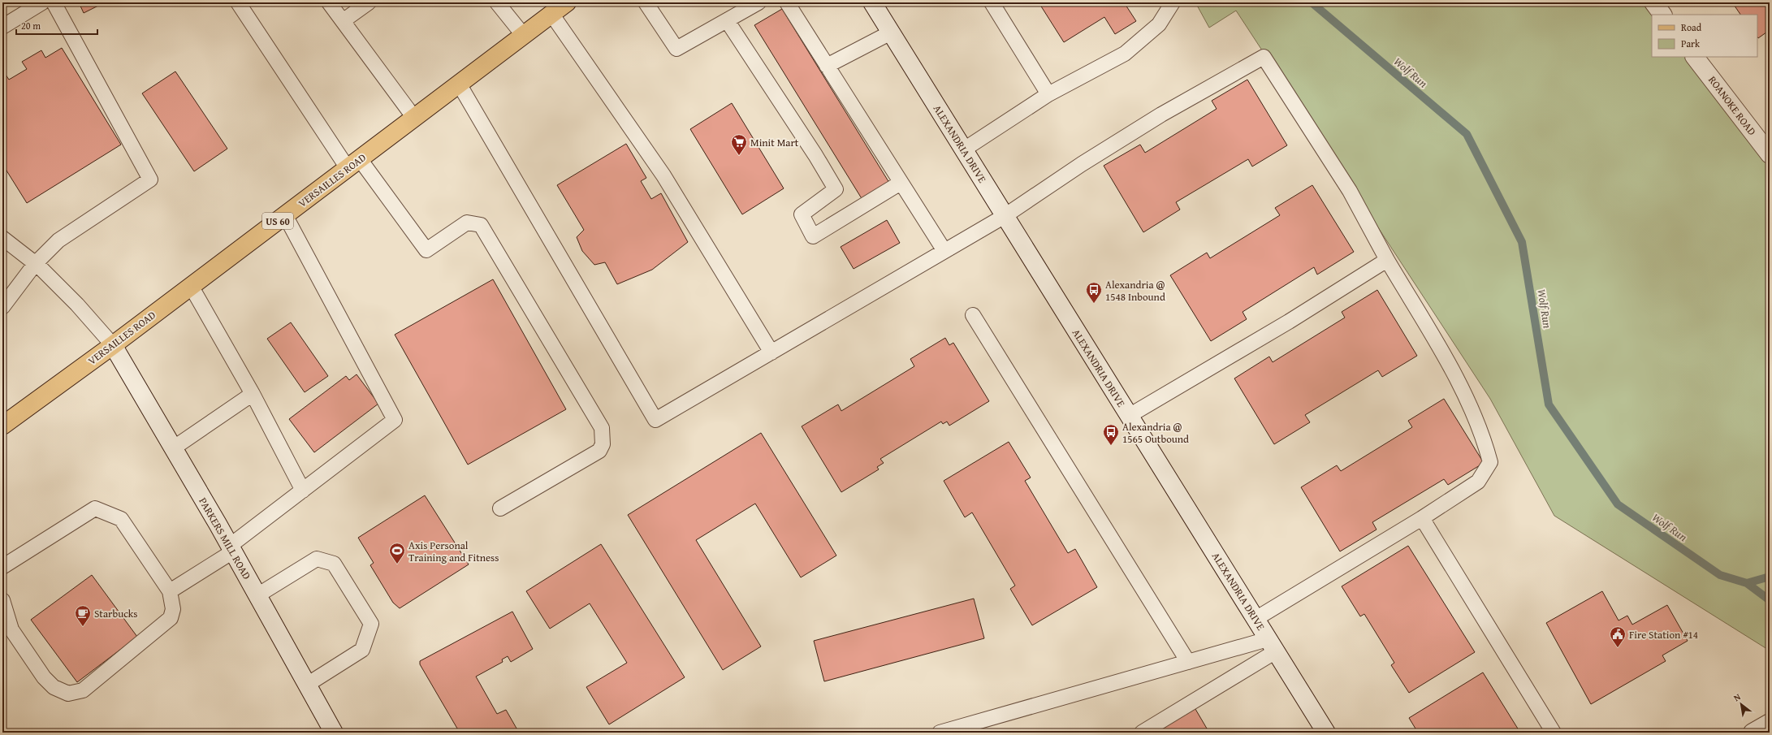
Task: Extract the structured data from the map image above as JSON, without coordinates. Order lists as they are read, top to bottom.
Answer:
{
  "streets": {
    "main road": [
      "ROANOKE ROAD",
      "ALEXANDRIA DRIVE",
      "VERSAILLES ROAD",
      "US 60",
      "PARKERS MILL ROAD"
    ]
  },
  "crossings": [
    ["VERSAILLES ROAD", "PARKERS MILL ROAD"]
  ],
  "water": ["Wolf Run"],
  "places": {
    "supermarket": ["Minit Mart"],
    "bus stop": ["Alexandria @ 1548 Inbound", "Alexandria @ 1565 Outbound"],
    "sports": ["Axis Personal Training and Fitness"],
    "cafe": ["Starbucks"],
    "public building": ["Fire Station #14"]
  },
  "legend": ["Road", "Park"],
  "scale_bar": "20 m",
  "north": "top left"
}
